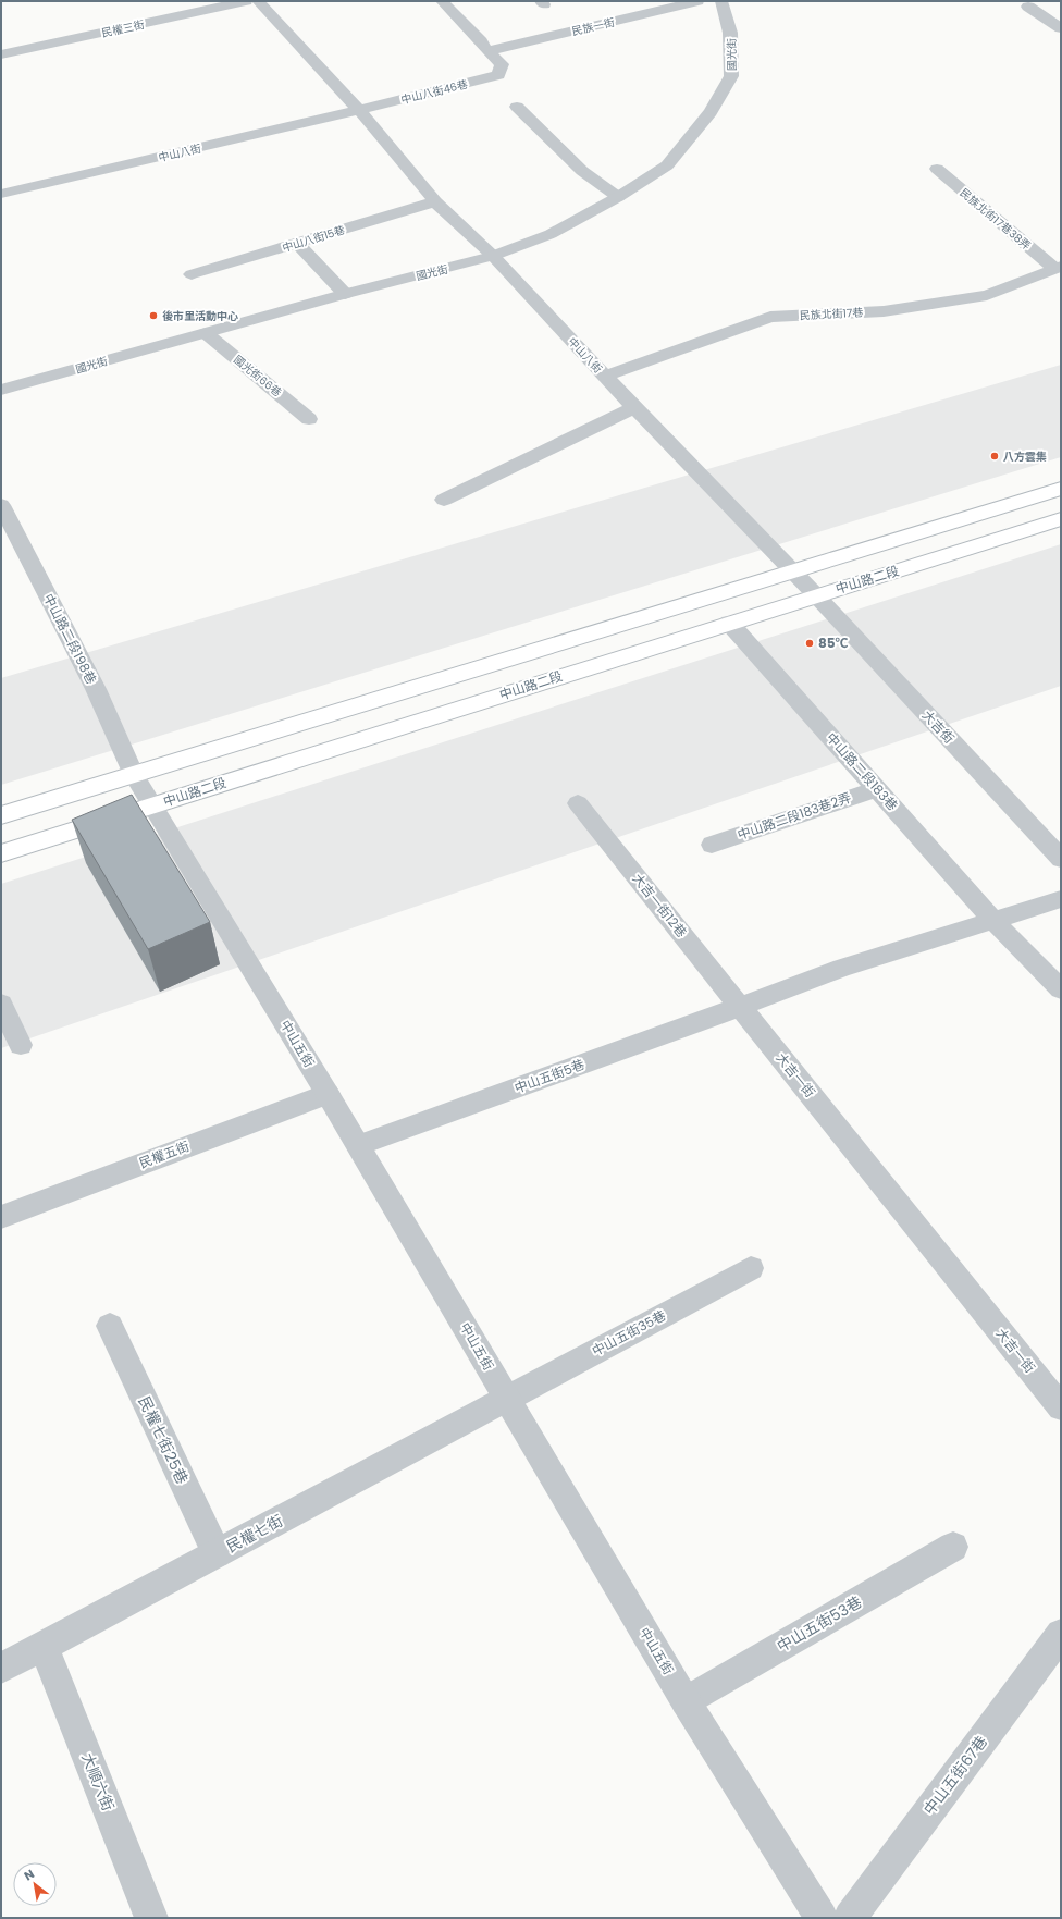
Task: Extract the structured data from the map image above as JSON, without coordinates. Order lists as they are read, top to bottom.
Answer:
{
  "streets": {
    "main road": ["中山路二段"],
    "street": [
      "民族一街",
      "民權三街",
      "國光街",
      "中山八街46巷",
      "中山八街",
      "民族北街17巷38弄",
      "中山八街15巷",
      "民族北街17巷",
      "國光街66巷",
      "中山路二段198巷",
      "大吉街",
      "中山路二段183巷",
      "中山路二段183巷2弄",
      "大吉一街12巷",
      "中山五街",
      "大吉一街",
      "中山五街5巷",
      "民權五街",
      "中山五街35巷",
      "民權七街25巷",
      "民權七街",
      "中山五街53巷",
      "中山五街67巷",
      "大順六街"
    ]
  },
  "crossings": [
    ["民族一街", "中山八街46巷"],
    ["國光街", "中山八街"],
    ["國光街", "國光街66巷"],
    ["中山八街46巷", "中山八街"],
    ["中山八街", "中山八街15巷"],
    ["中山八街", "民族北街17巷"],
    ["中山八街", "中山路二段"],
    ["中山八街", "大吉街"],
    ["民族北街17巷38弄", "民族北街17巷"],
    ["中山路二段", "大吉街"],
    ["中山路二段", "中山路二段183巷"],
    ["中山路二段", "中山五街"],
    ["中山路二段198巷", "中山五街"],
    ["中山路二段183巷", "中山路二段183巷2弄"],
    ["大吉一街12巷", "大吉一街"],
    ["大吉一街12巷", "中山五街5巷"],
    ["中山五街", "中山五街5巷"],
    ["中山五街", "民權五街"],
    ["中山五街", "中山五街35巷"],
    ["中山五街", "民權七街"],
    ["中山五街", "中山五街53巷"],
    ["大吉一街", "中山五街5巷"],
    ["中山五街35巷", "民權七街"],
    ["民權七街25巷", "民權七街"],
    ["民權七街", "大順六街"]
  ],
  "places": ["後市里活動中心", "八方雲集", "85℃"],
  "north": "top left"
}
